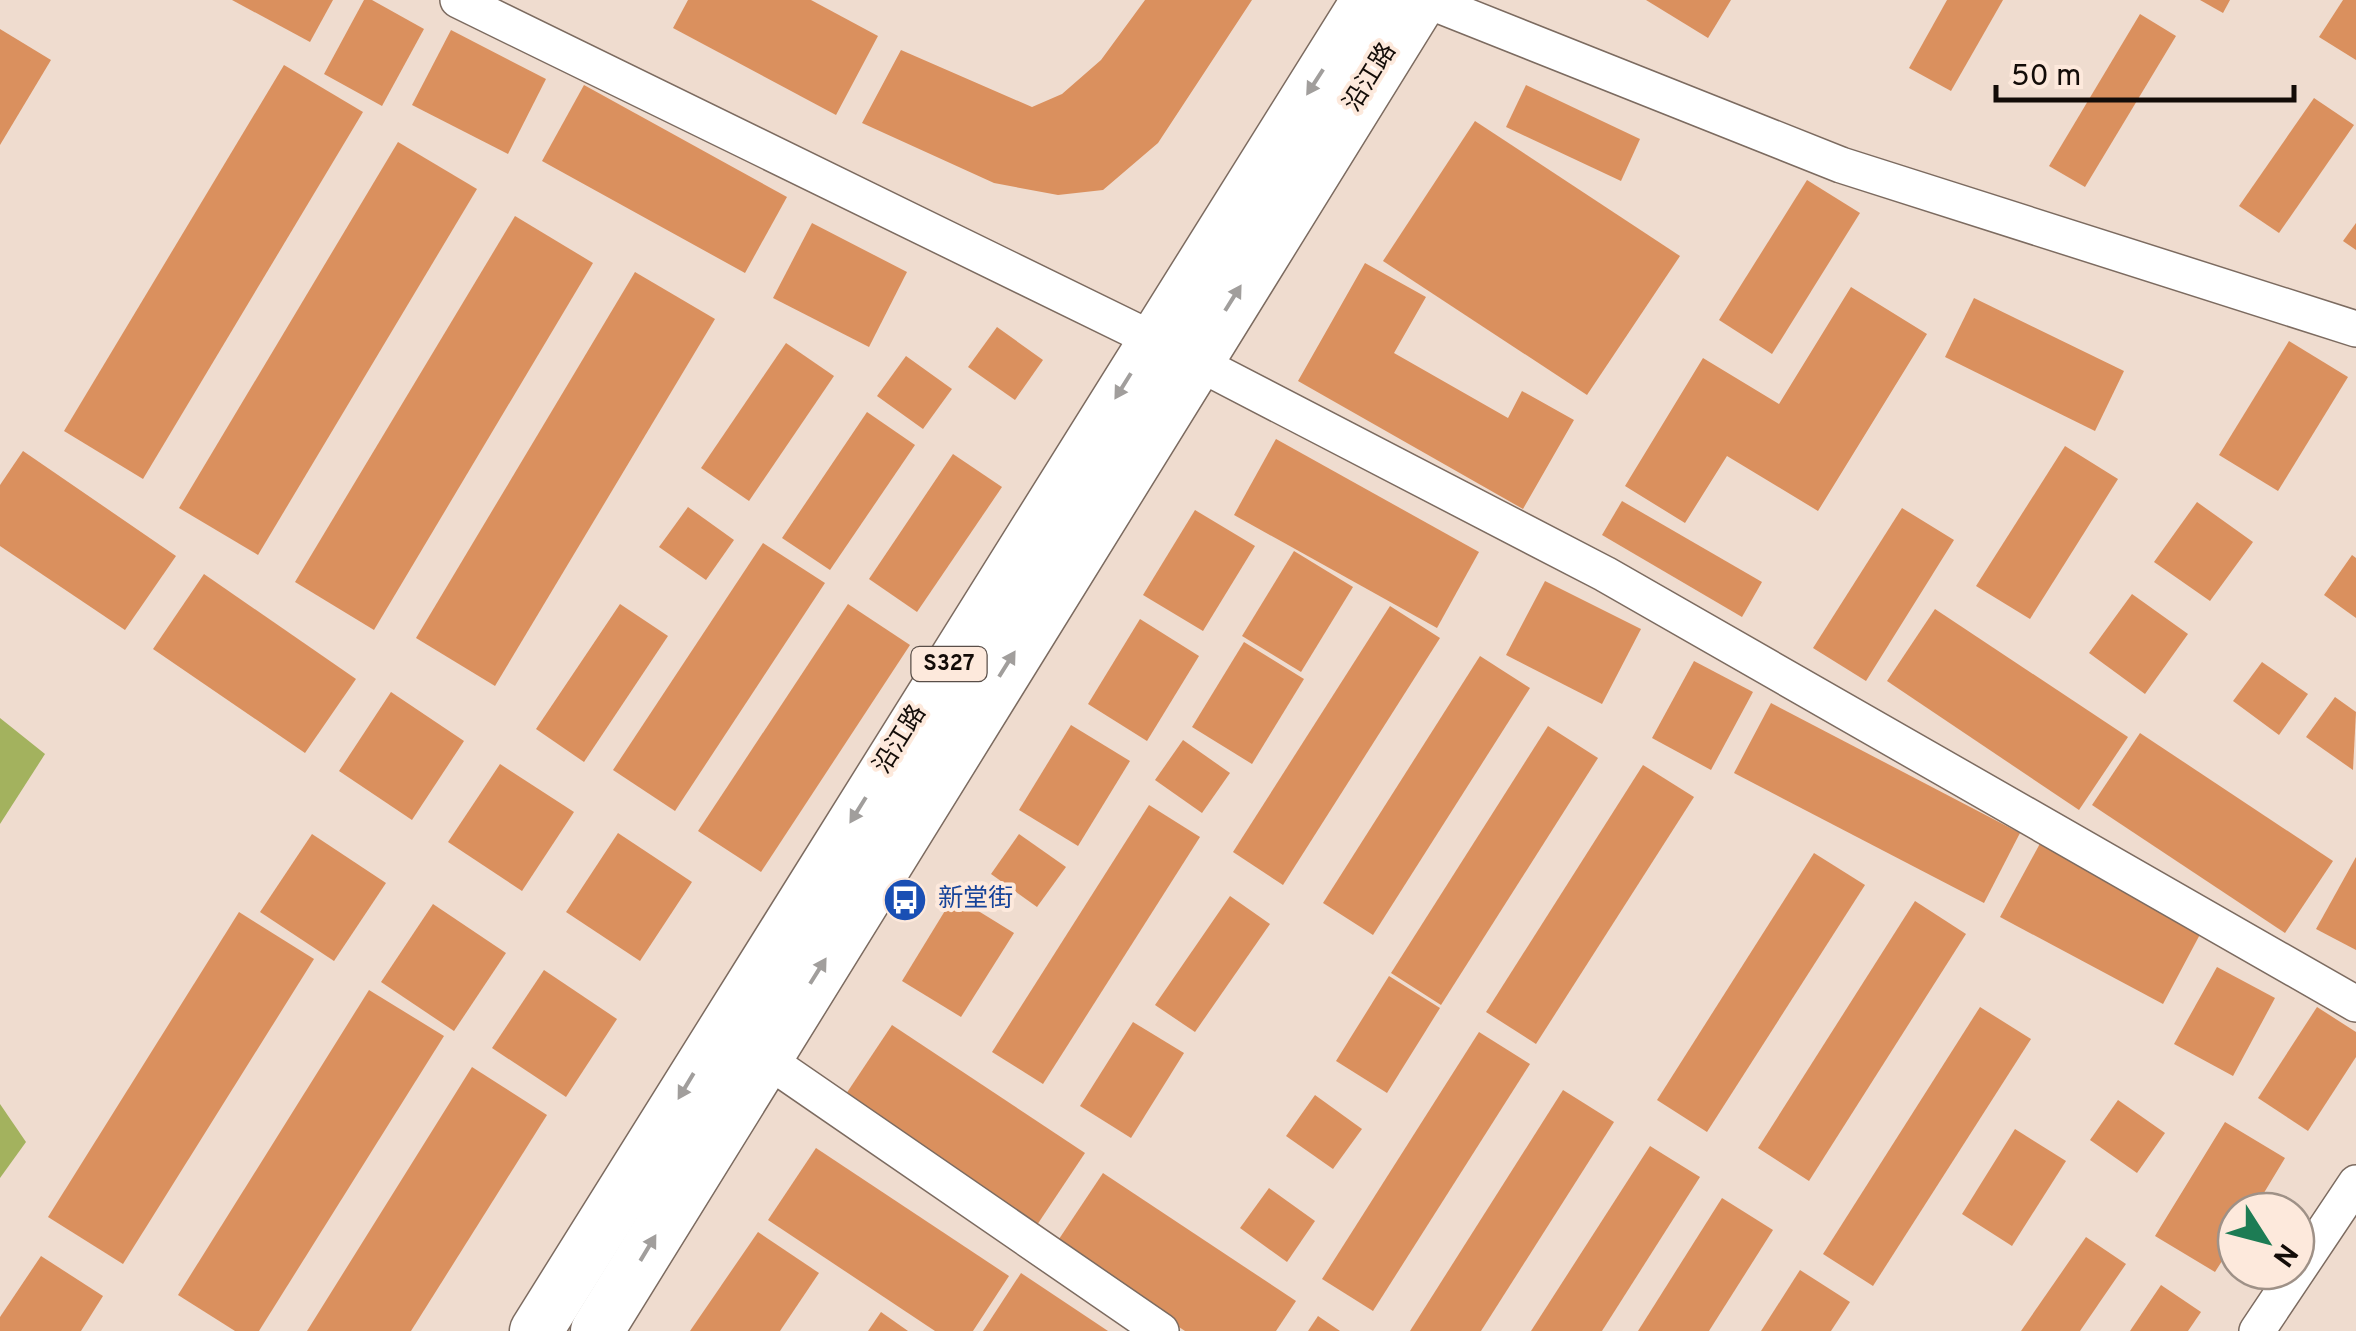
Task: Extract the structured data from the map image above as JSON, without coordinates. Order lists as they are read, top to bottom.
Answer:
{
  "streets": {
    "main road": ["沿江路", "S327"]
  },
  "places": {
    "bus stop": ["新堂街"]
  },
  "scale_bar": "50 m",
  "north": "bottom right"
}
